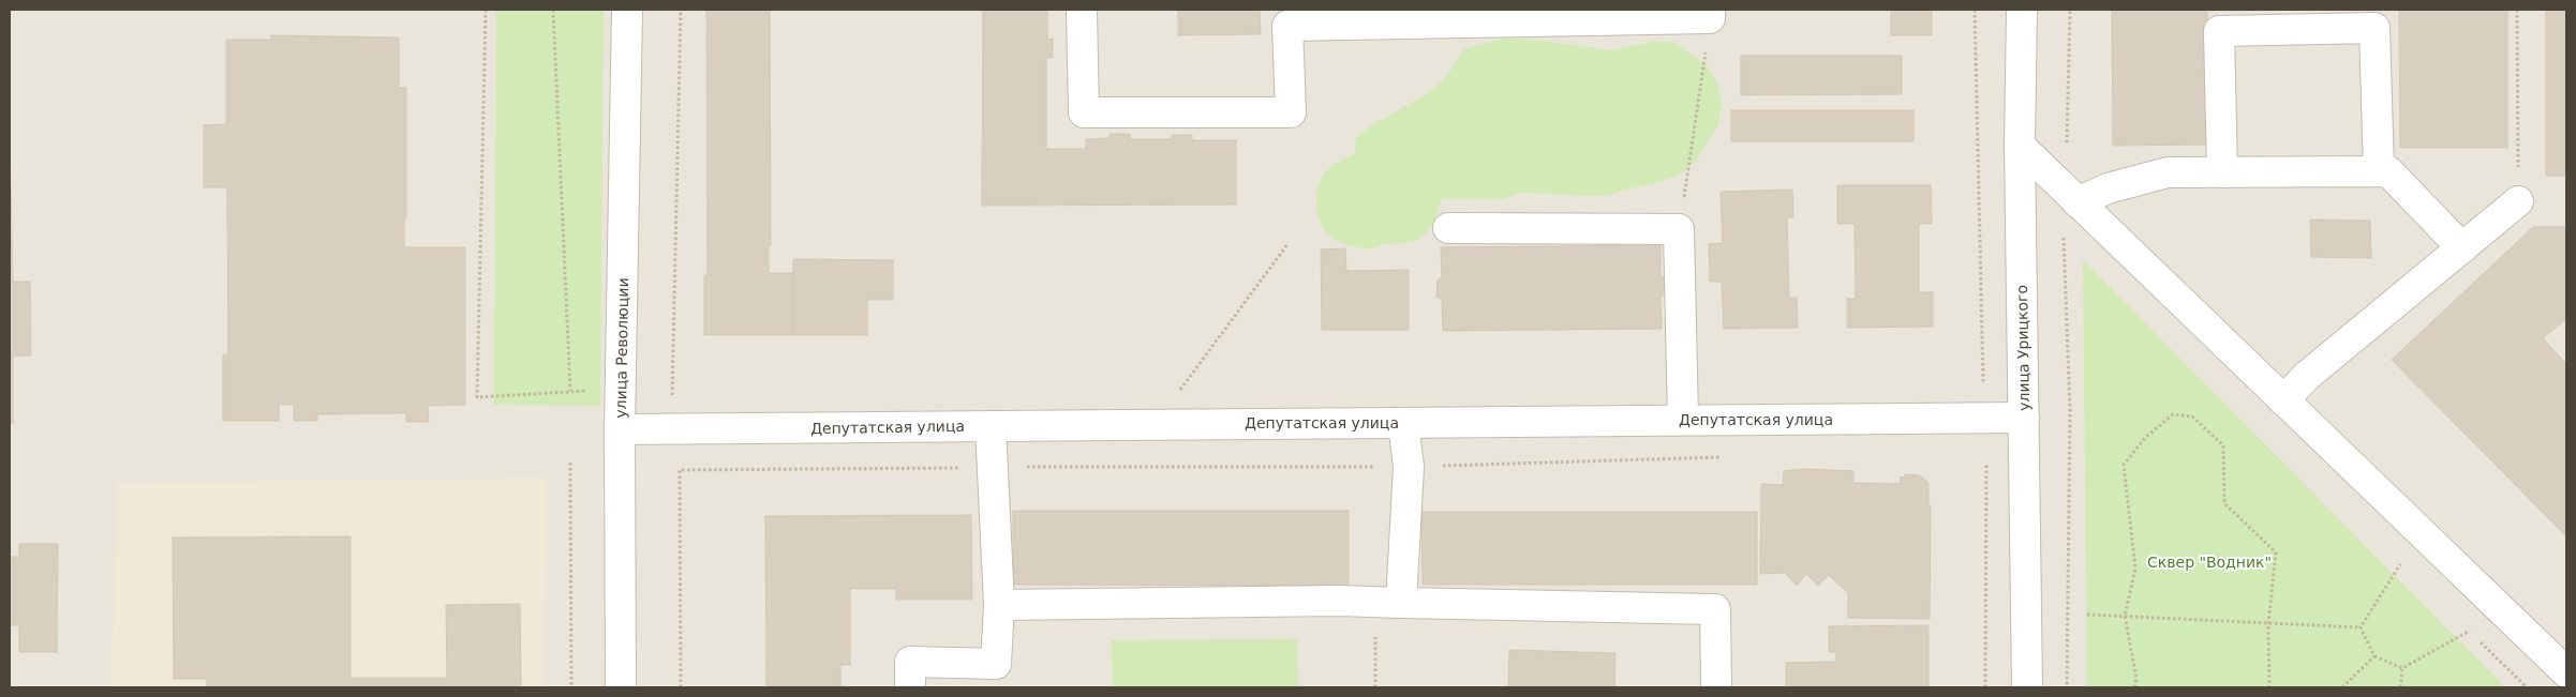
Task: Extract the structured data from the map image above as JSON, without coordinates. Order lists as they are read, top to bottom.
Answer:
{
  "streets": {
    "street": ["улица Революции", "улица Урицкого", "Депутатская улица"]
  },
  "crossings": [
    ["улица Революции", "Депутатская улица"],
    ["улица Урицкого", "Депутатская улица"]
  ],
  "parks": ["Сквер \"Водник\""]
}
